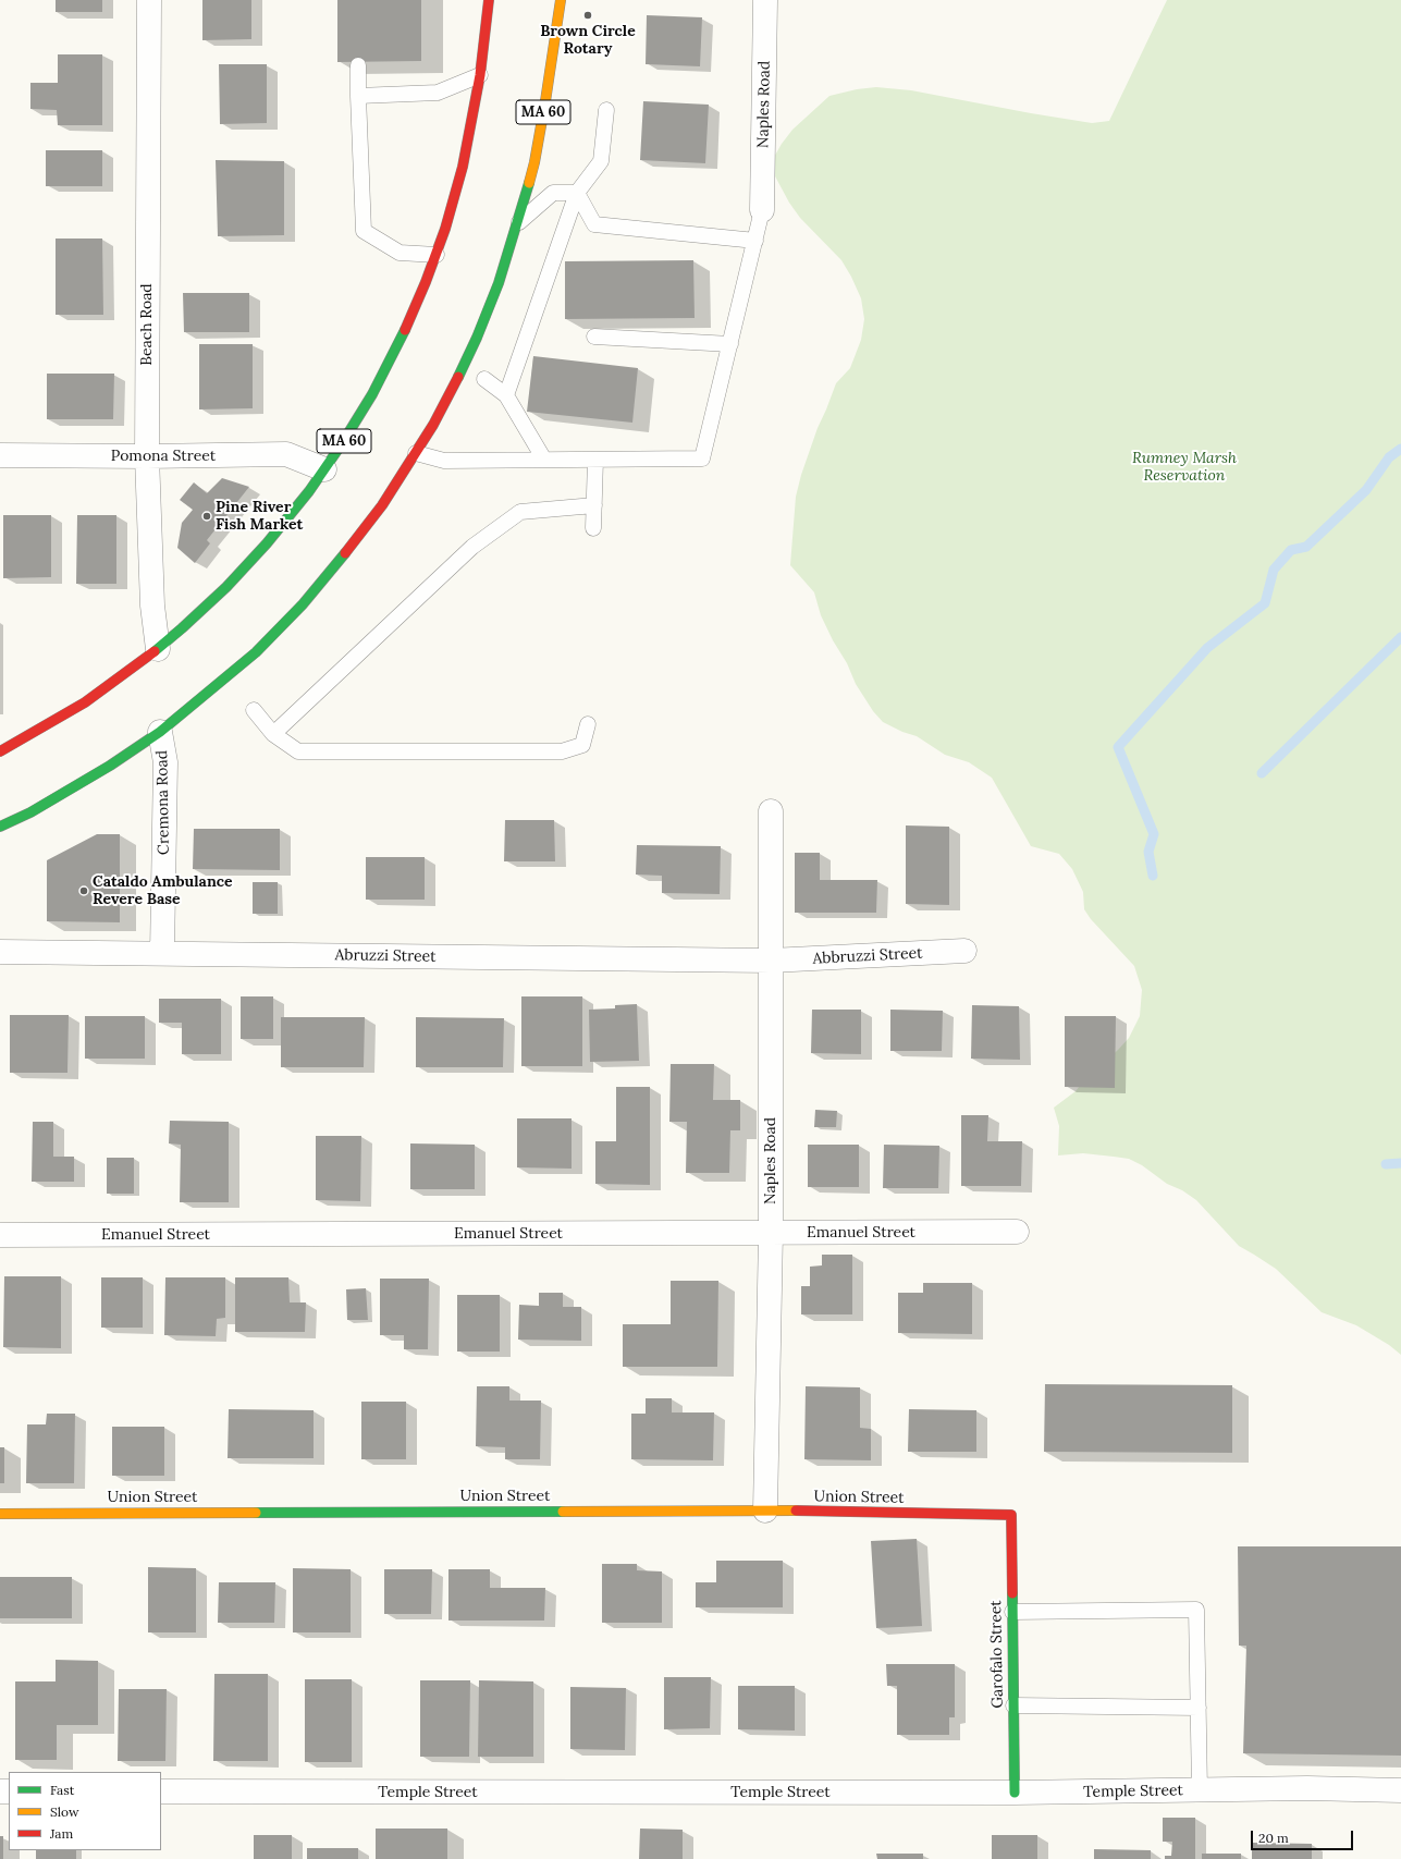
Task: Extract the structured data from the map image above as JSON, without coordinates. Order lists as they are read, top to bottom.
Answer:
{
  "streets": {
    "main road": ["MA 60", "Union Street", "Garofalo Street"],
    "street": [
      "Naples Road",
      "Beach Road",
      "Pomona Street",
      "Cremona Road",
      "Abruzzi Street",
      "Abbruzzi Street",
      "Emanuel Street",
      "Temple Street"
    ]
  },
  "crossings": [
    ["Naples Road", "Abruzzi Street"],
    ["Naples Road", "Abbruzzi Street"],
    ["Naples Road", "Emanuel Street"],
    ["Naples Road", "Union Street"],
    ["MA 60", "Beach Road"],
    ["MA 60", "Pomona Street"],
    ["MA 60", "Cremona Road"],
    ["Beach Road", "Pomona Street"],
    ["Cremona Road", "Abruzzi Street"],
    ["Abruzzi Street", "Abbruzzi Street"],
    ["Union Street", "Garofalo Street"],
    ["Garofalo Street", "Temple Street"]
  ],
  "parks": ["Rumney Marsh Reservation"],
  "places": ["Brown Circle Rotary", "Pine River Fish Market", "Cataldo Ambulance Revere Base"],
  "legend": ["Fast", "Slow", "Jam"],
  "scale_bar": "20 m"
}
